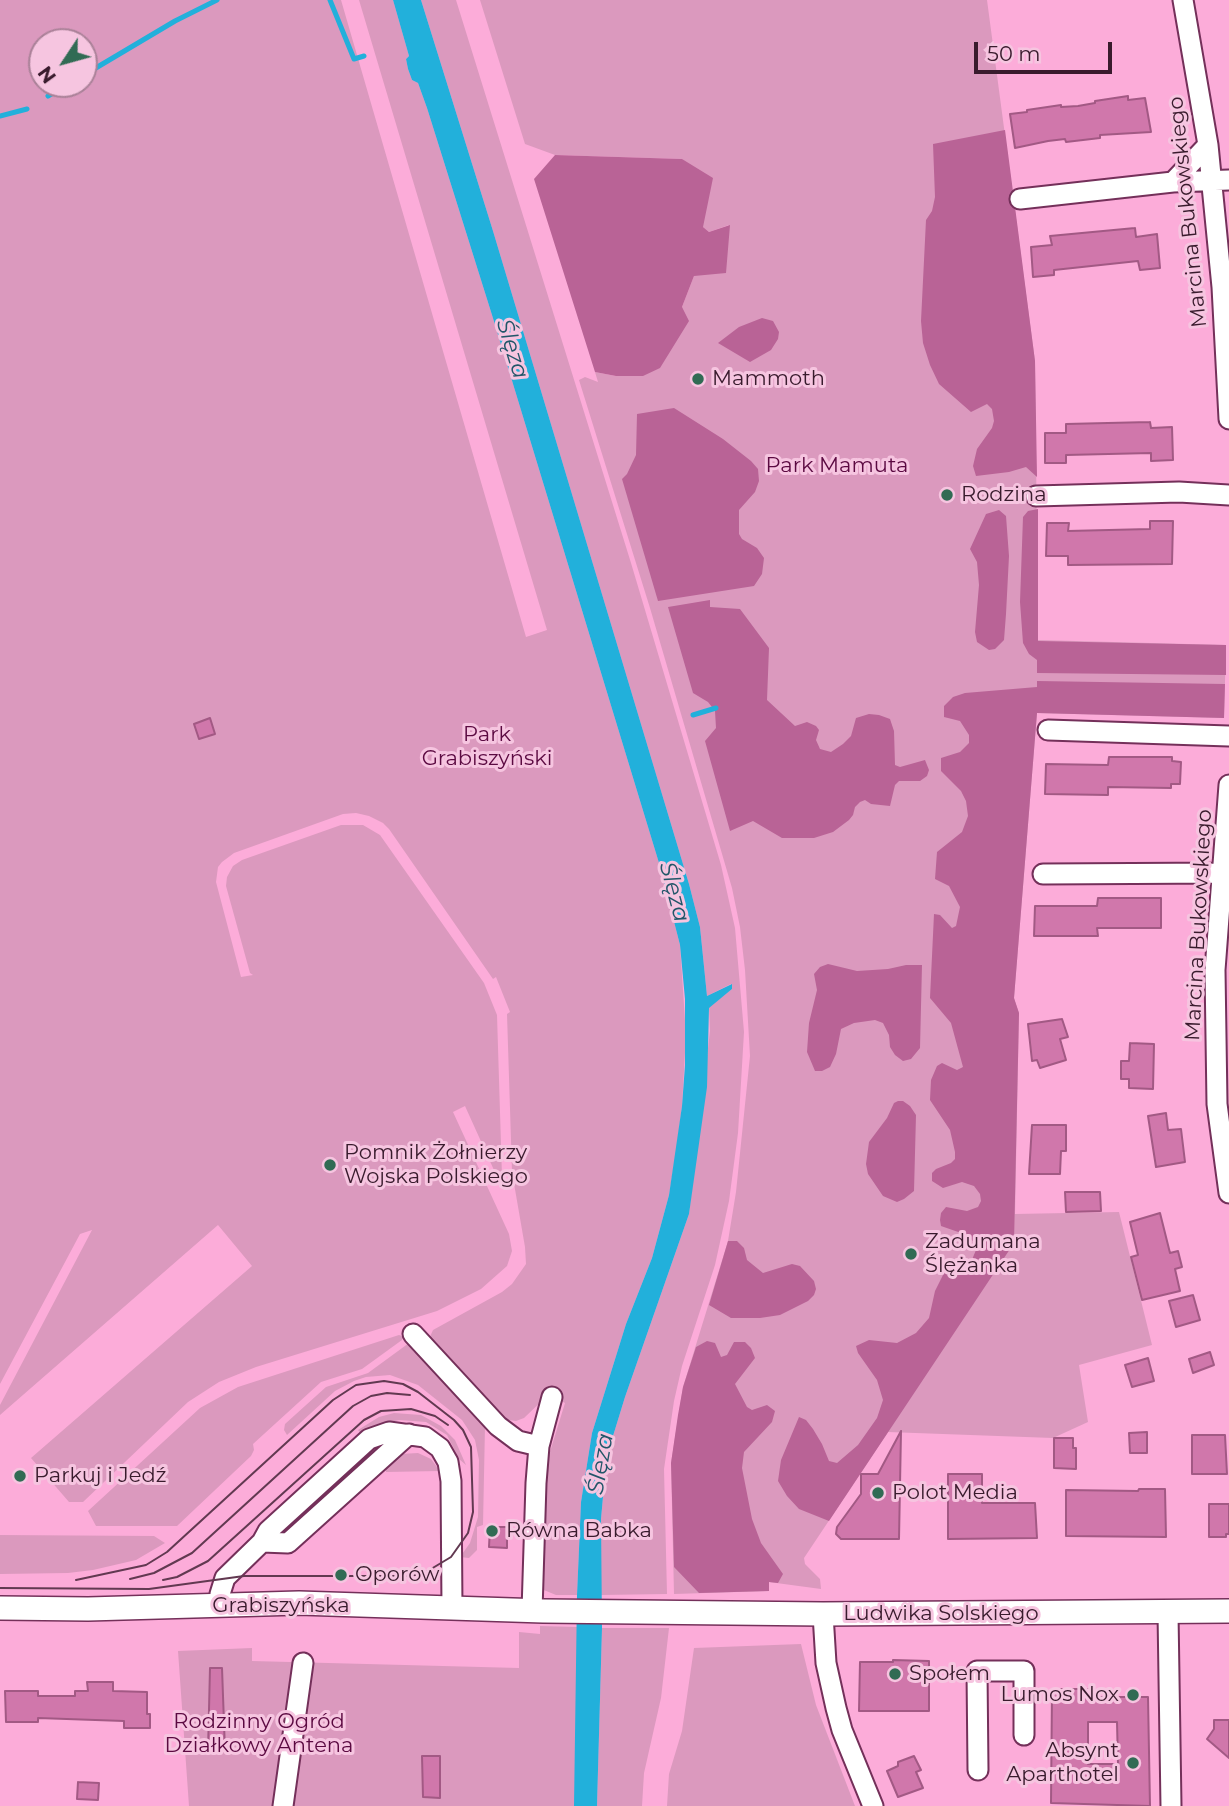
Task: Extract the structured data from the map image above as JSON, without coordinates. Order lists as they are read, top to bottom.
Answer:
{
  "streets": {
    "main road": ["Grabiszyńska", "Ludwika Solskiego"],
    "street": ["Marcina Bukowskiego"]
  },
  "crossings": [
    ["Grabiszyńska", "Ludwika Solskiego"]
  ],
  "water": ["Ślęza"],
  "parks": ["Park Mamuta", "Park Grabiszyński", "Rodzinny Ogród Działkowy Antena"],
  "places": [
    "Mammoth",
    "Rodzina",
    "Pomnik Żołnierzy Wojska Polskiego",
    "Zadumana Ślężanka",
    "Parkuj i Jedź",
    "Polot Media",
    "Równa Babka",
    "Oporów",
    "Społem",
    "Lumos Nox",
    "Absynt Aparthotel"
  ],
  "scale_bar": "50 m",
  "north": "bottom left"
}
